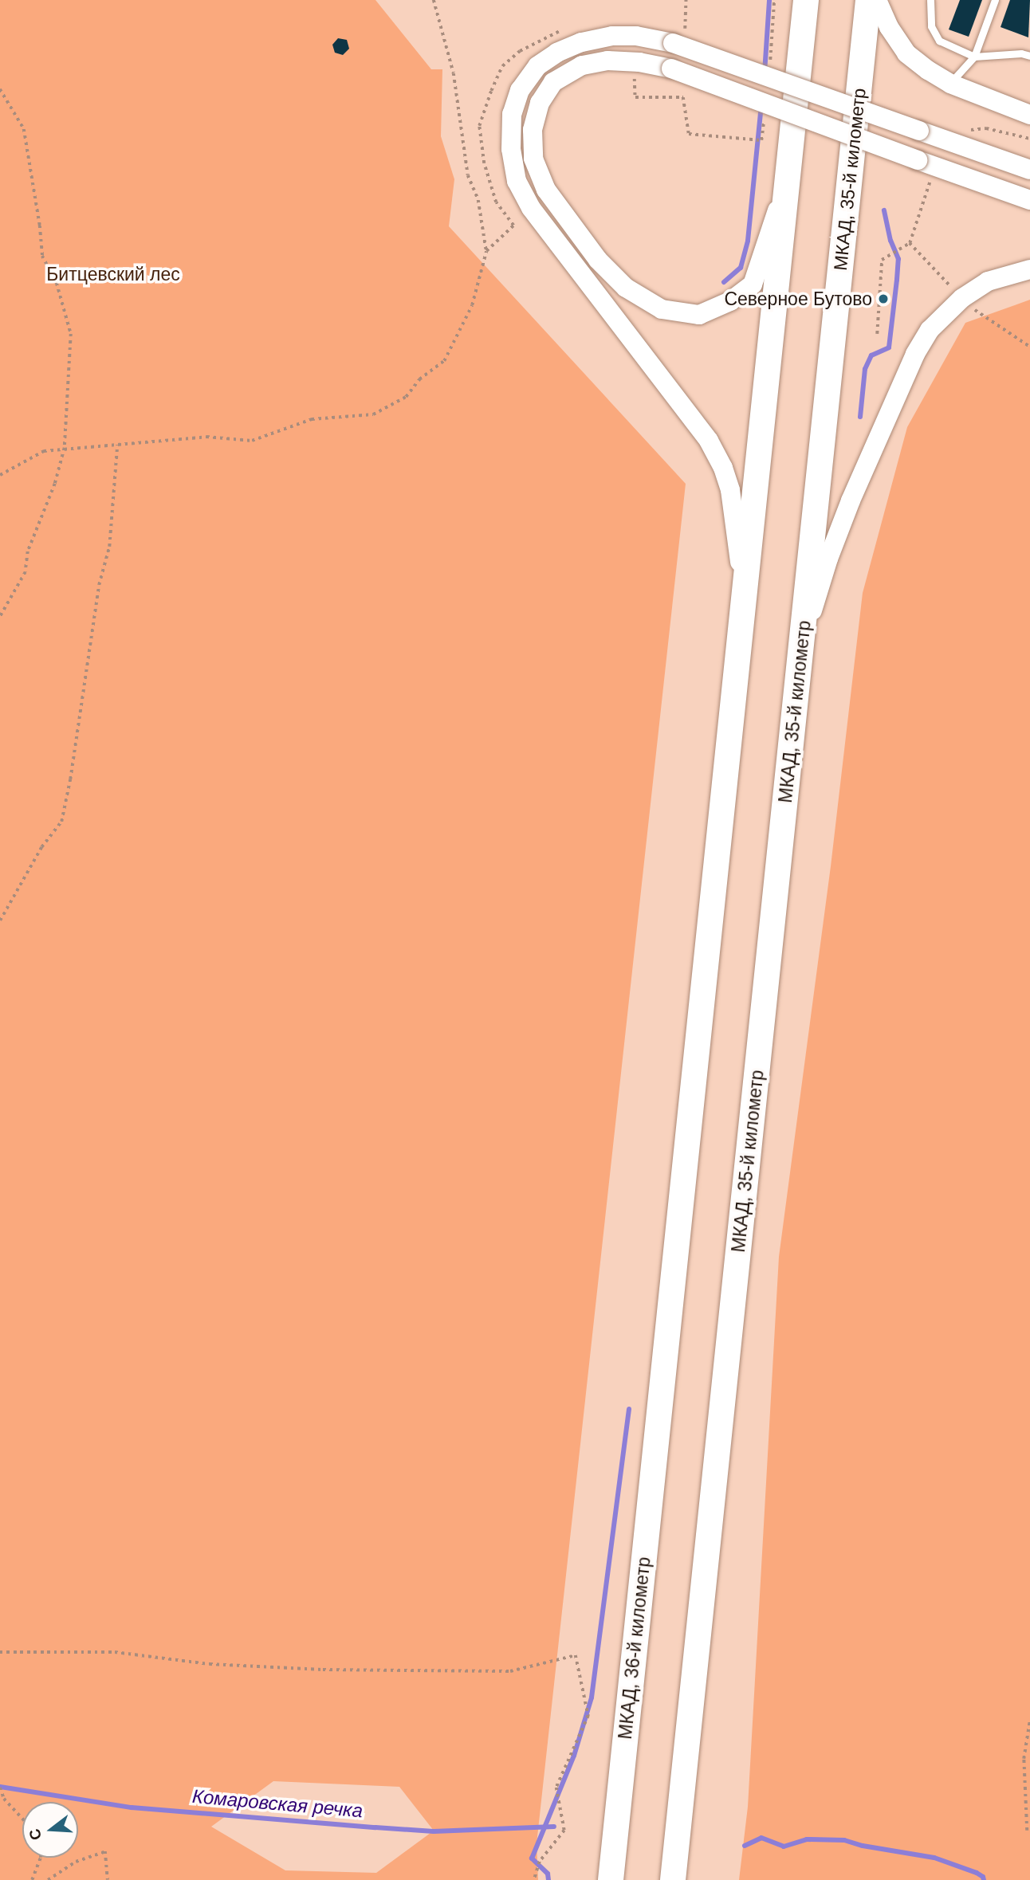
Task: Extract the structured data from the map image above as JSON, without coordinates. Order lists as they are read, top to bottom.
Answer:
{
  "streets": {
    "highway": ["МКАД, 35-й километр", "МКАД, 36-й километр"]
  },
  "water": ["Комаровская речка"],
  "parks": ["Битцевский лес"],
  "places": ["Северное Бутово"],
  "north": "left"
}
